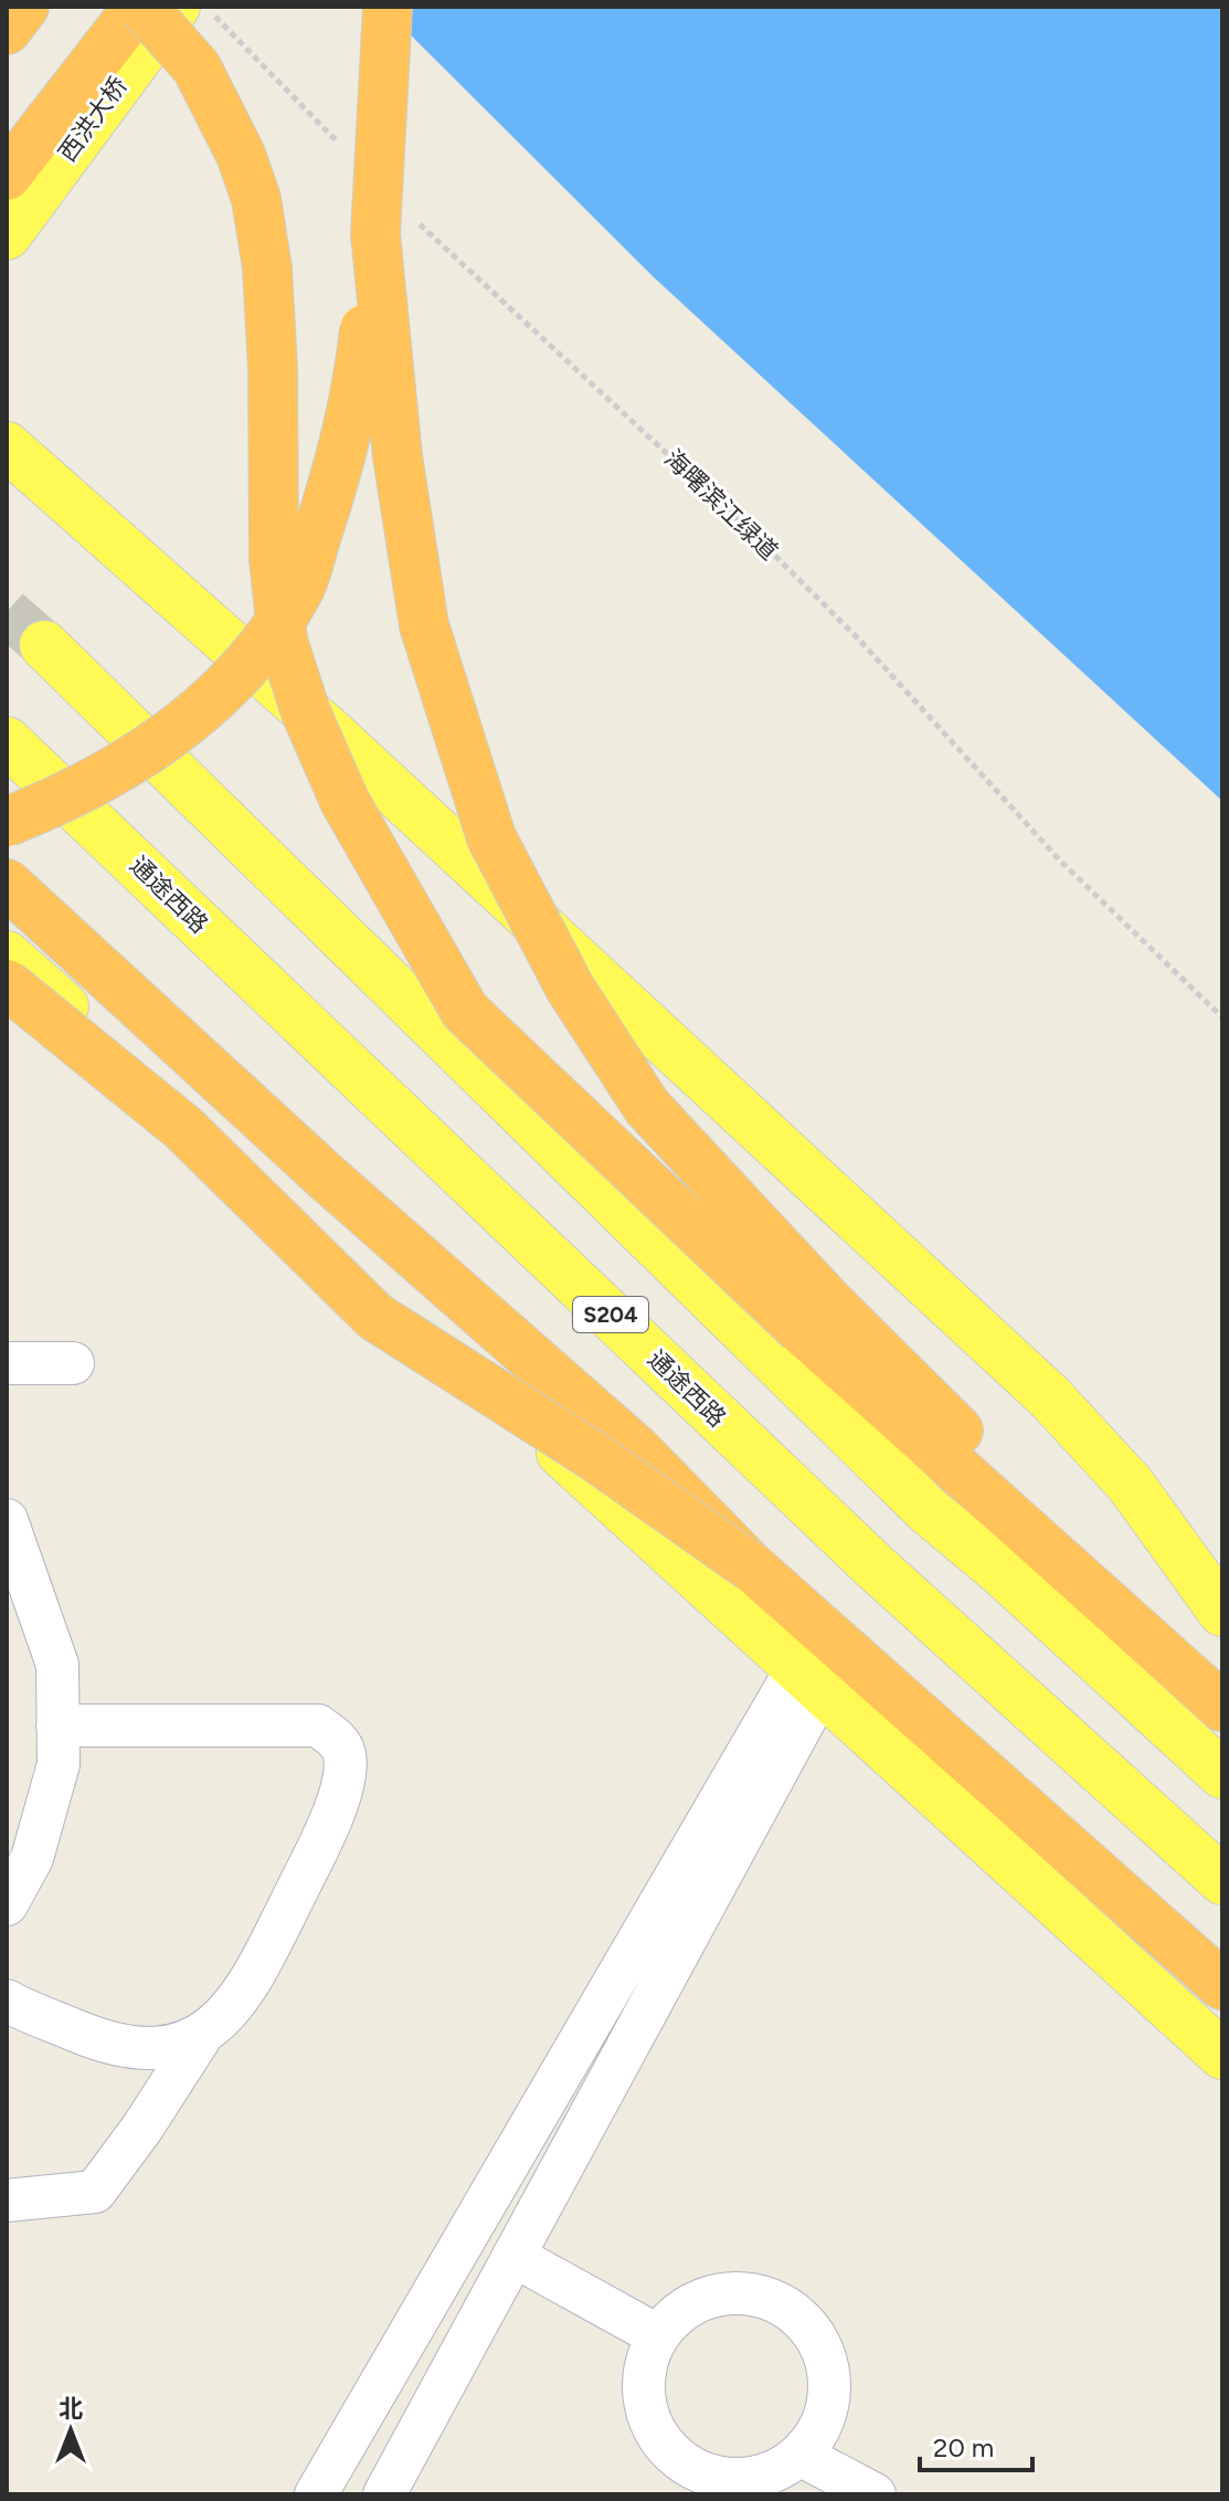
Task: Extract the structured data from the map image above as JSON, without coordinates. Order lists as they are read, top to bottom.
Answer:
{
  "streets": {
    "highway": ["西洪大桥"],
    "main road": ["通途西路", "S204"],
    "path": ["海曙滨江绿道"]
  },
  "scale_bar": "20 m",
  "north": "top"
}
